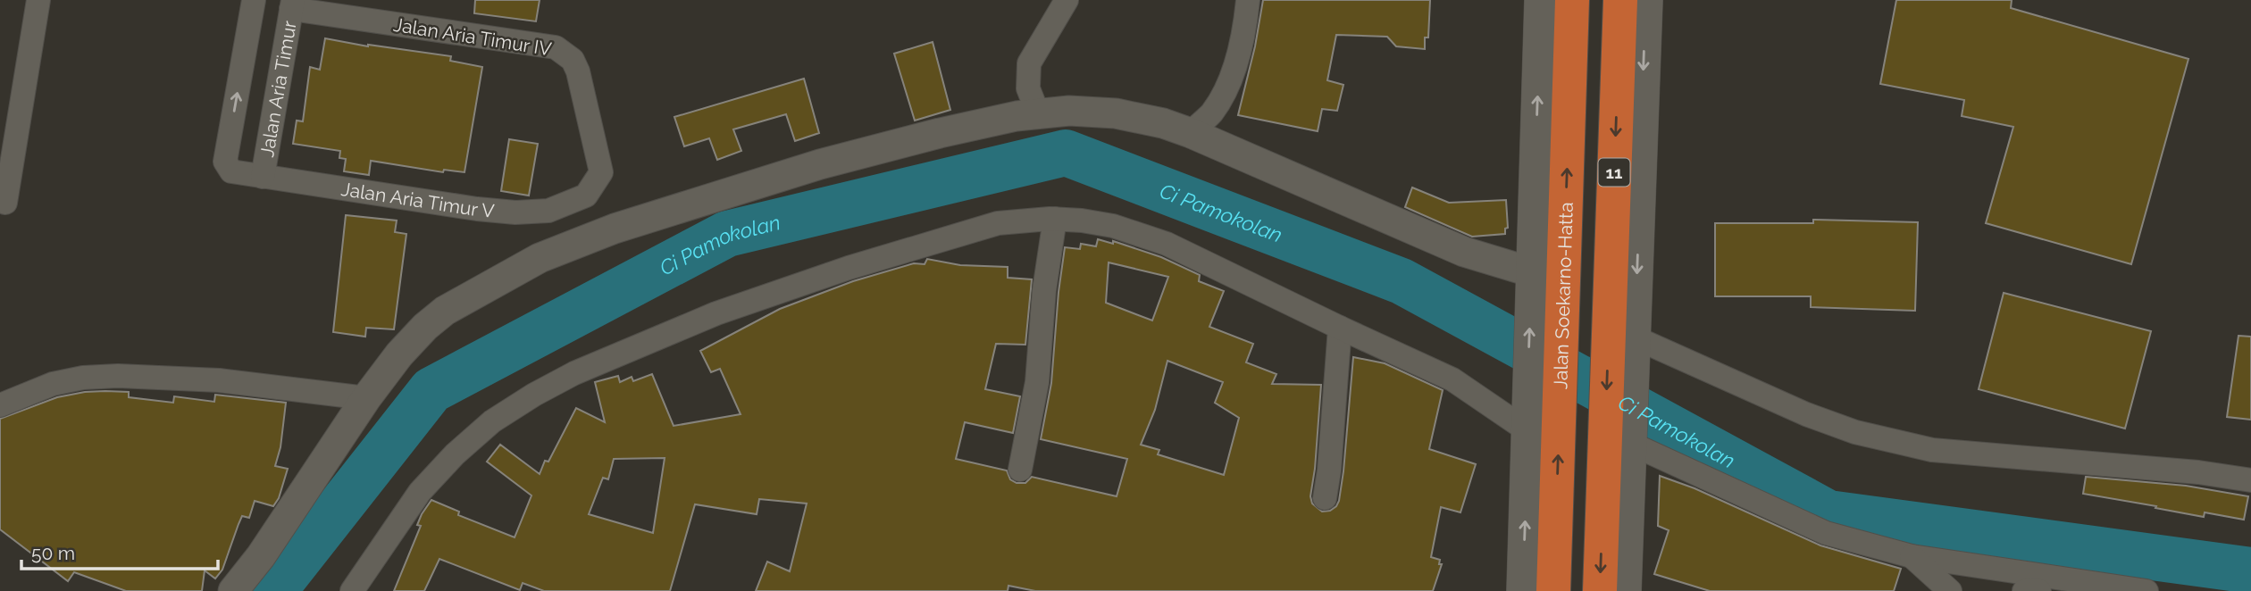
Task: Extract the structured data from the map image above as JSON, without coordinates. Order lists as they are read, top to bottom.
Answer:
{
  "streets": {
    "highway": ["11", "Jalan Soekarno-Hatta"],
    "street": ["Jalan Aria Timur IV", "Jalan Aria Timur", "Jalan Aria Timur V"]
  },
  "crossings": [
    ["Jalan Aria Timur IV", "Jalan Aria Timur"],
    ["Jalan Aria Timur IV", "Jalan Aria Timur V"],
    ["Jalan Aria Timur", "Jalan Aria Timur V"]
  ],
  "water": ["Ci Pamokolan"],
  "scale_bar": "50 m"
}
